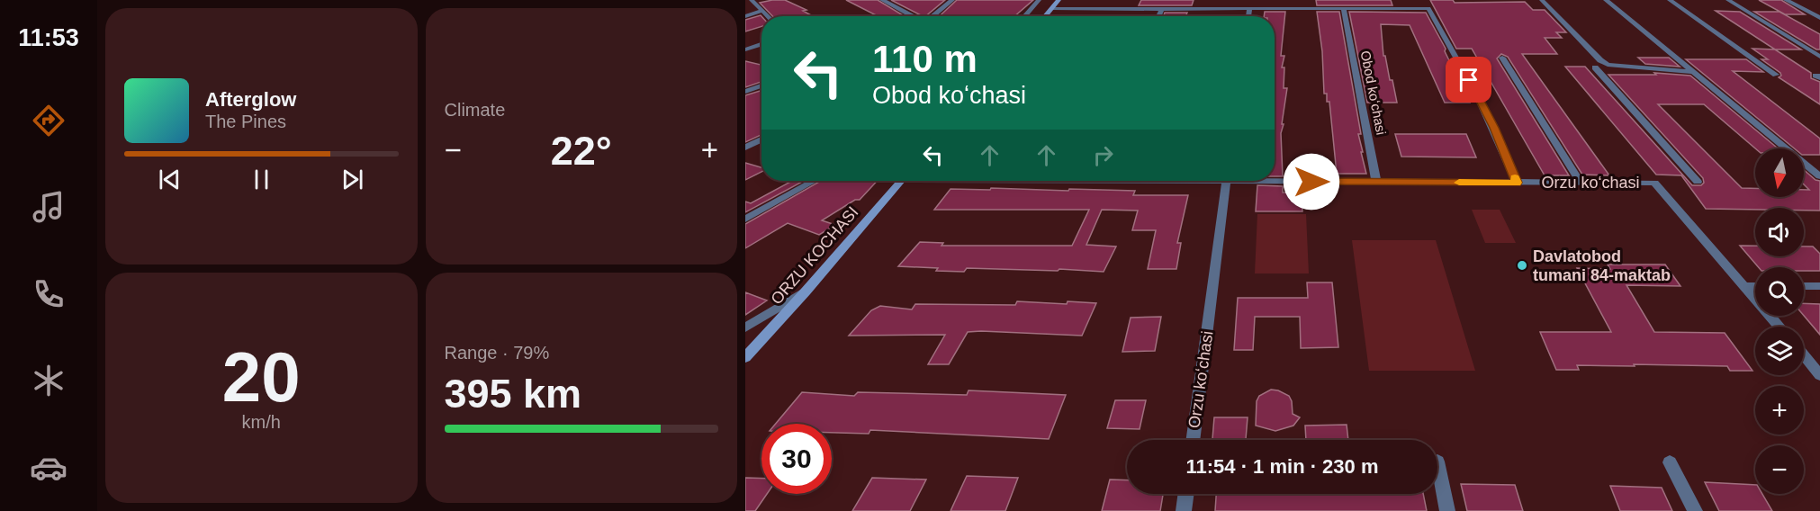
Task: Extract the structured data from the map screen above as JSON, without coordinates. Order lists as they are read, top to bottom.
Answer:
{
  "streets": {
    "main road": ["ORZU KOCHASI"],
    "street": ["Obod koʻchasi", "Orzu koʻchasi"]
  },
  "crossings": [
    ["Obod koʻchasi", "Orzu koʻchasi"]
  ],
  "places": ["Davlatobod tumani 84-maktab"],
  "north": "bottom",
  "page": {
    "tabs": "11:53",
    "tile": [
      "Climate",
      ["20", "km/h"],
      ["Range · 79%", "395 km"]
    ],
    "turn": ["110 m", "Obod koʻchasi"],
    "song": ["Afterglow", "The Pines"],
    "heat": ["−", "22°", "+"],
    "map_buttons": ["+", "−"],
    "limit": "30",
    "trip": "11:54 · 1 min · 230 m"
  }
}
